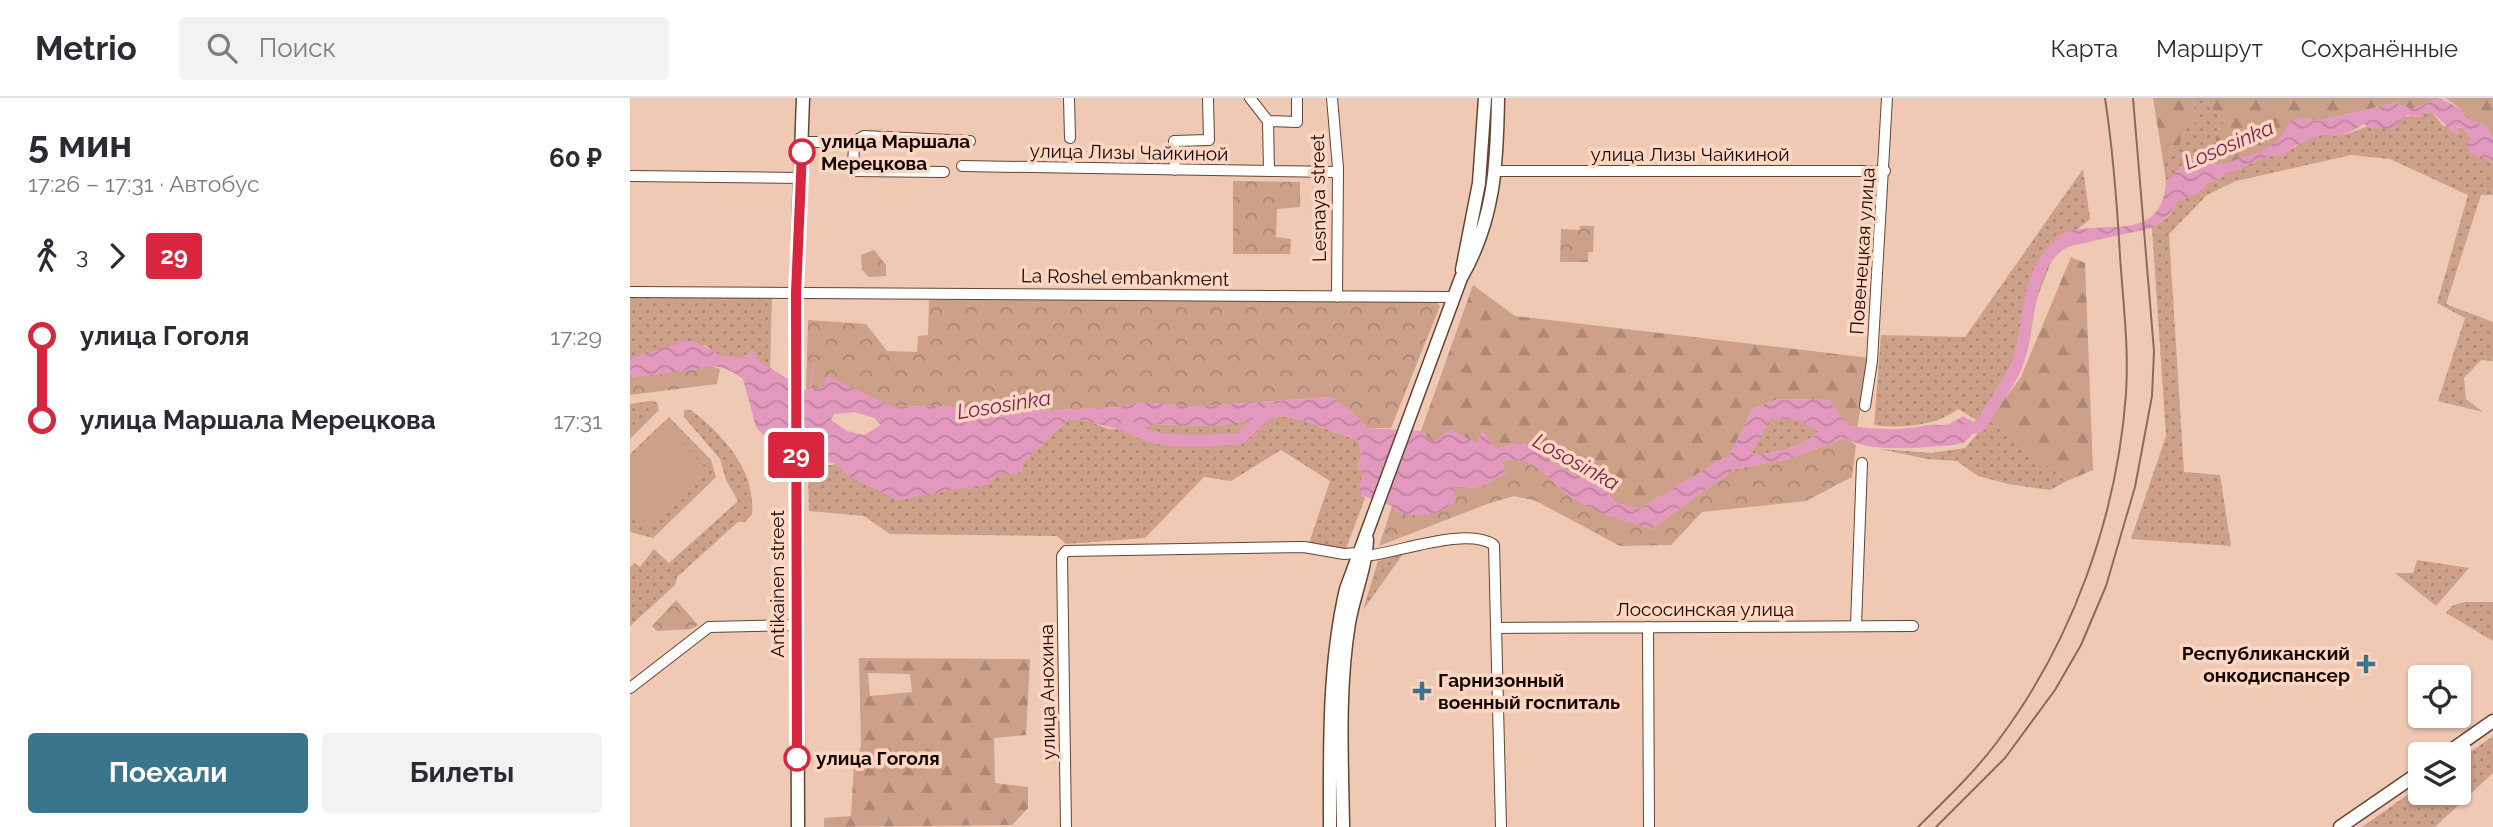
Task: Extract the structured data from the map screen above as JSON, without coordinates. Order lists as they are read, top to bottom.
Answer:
{
  "streets": {
    "main road": ["Antikainen street"],
    "street": [
      "улица Лизы Чайкиной",
      "Lesnaya street",
      "Повенецкая улица",
      "La Roshel embankment",
      "Лососинская улица",
      "улица Анохина"
    ]
  },
  "crossings": [
    ["улица Лизы Чайкиной", "Lesnaya street"],
    ["улица Лизы Чайкиной", "Повенецкая улица"],
    ["Lesnaya street", "La Roshel embankment"],
    ["La Roshel embankment", "Antikainen street"]
  ],
  "water": ["Lososinka"],
  "places": {
    "other": ["улица Маршала Мерецкова", "улица Гоголя"],
    "health": ["Республиканский онкодиспансер", "Гарнизонный военный госпиталь"]
  },
  "lines": ["bus line 29"],
  "page": {
    "header": "Metrio",
    "search": "Поиск",
    "nav": ["Карта", "Маршрут", "Сохранённые"],
    "heading": ["5 мин", "17:26 – 17:31 · Автобус", "60 ₽"],
    "on_map": "29",
    "legs": ["3", "29"],
    "list": [
      {
        "name": "улица Гоголя",
        "value": "17:29"
      },
      {
        "name": "улица Маршала Мерецкова",
        "value": "17:31"
      }
    ],
    "buttons": ["Поехали", "Билеты"]
  }
}
